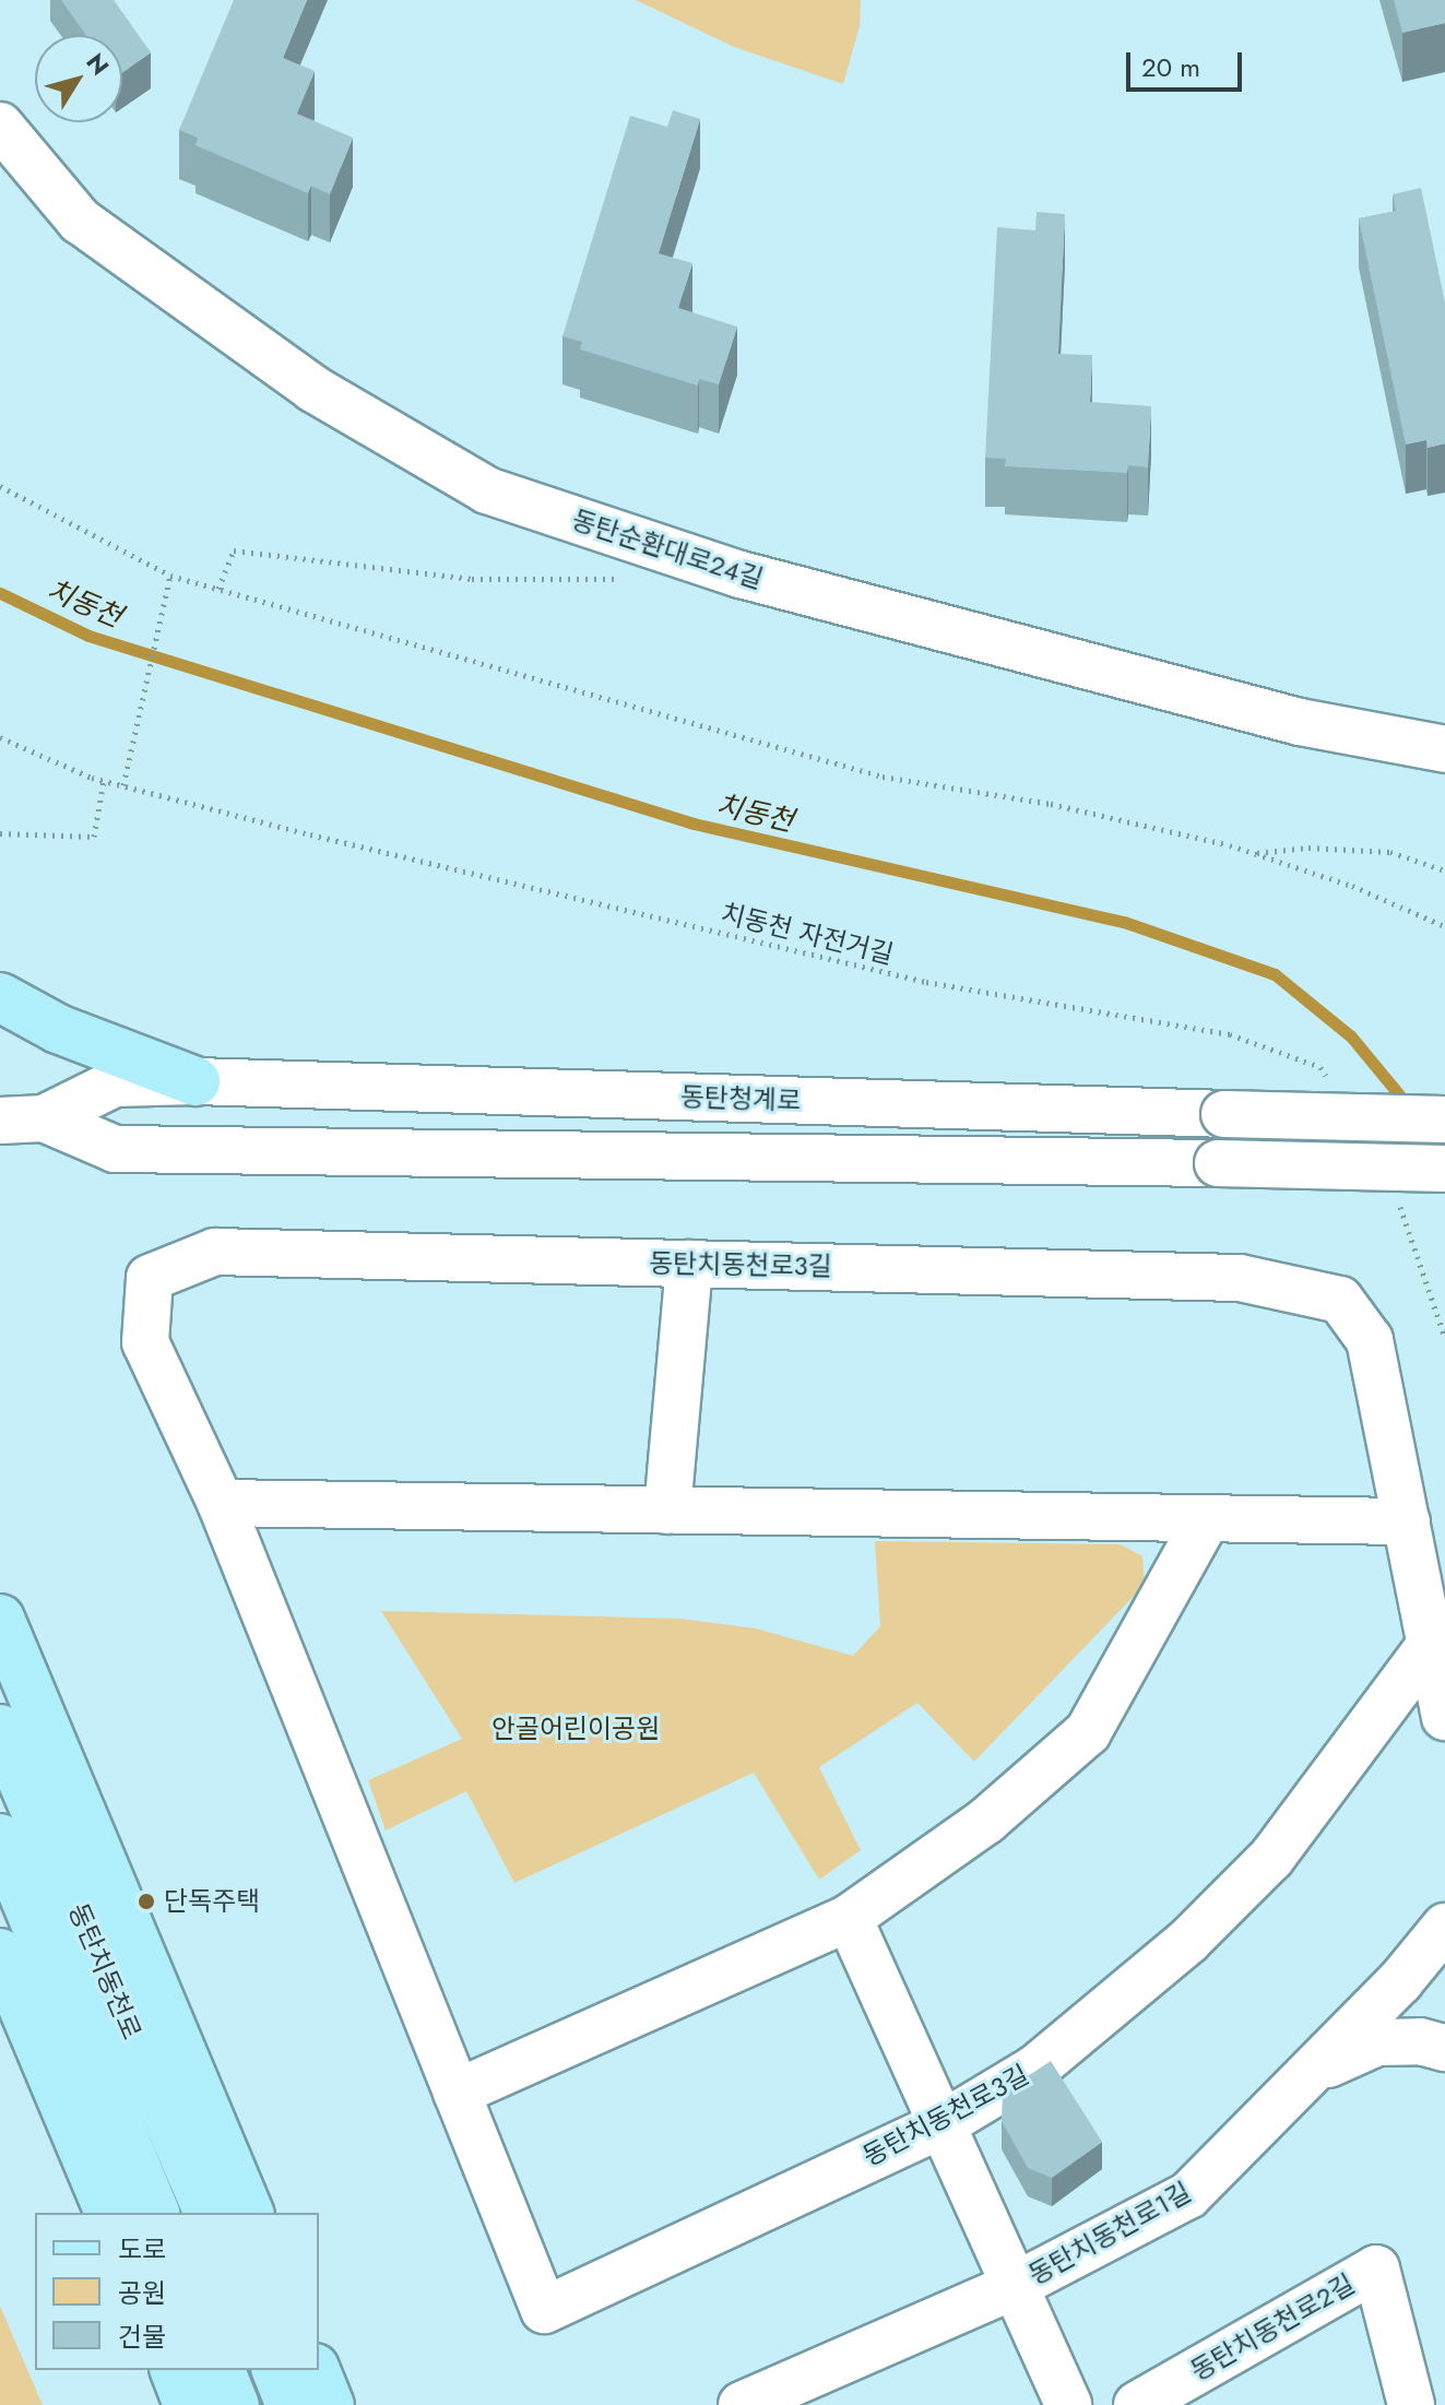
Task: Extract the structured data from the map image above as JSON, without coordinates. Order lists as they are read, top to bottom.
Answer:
{
  "streets": {
    "main road": ["동탄치동천로"],
    "street": [
      "동탄순환대로24길",
      "동탄청계로",
      "동탄치동천로3길",
      "동탄치동천로1길",
      "동탄치동천로2길"
    ],
    "path": ["치동천 자전거길"]
  },
  "water": ["치동천"],
  "parks": ["안골어린이공원"],
  "places": ["단독주택"],
  "legend": ["도로", "공원", "건물"],
  "scale_bar": "20 m",
  "north": "top right"
}
